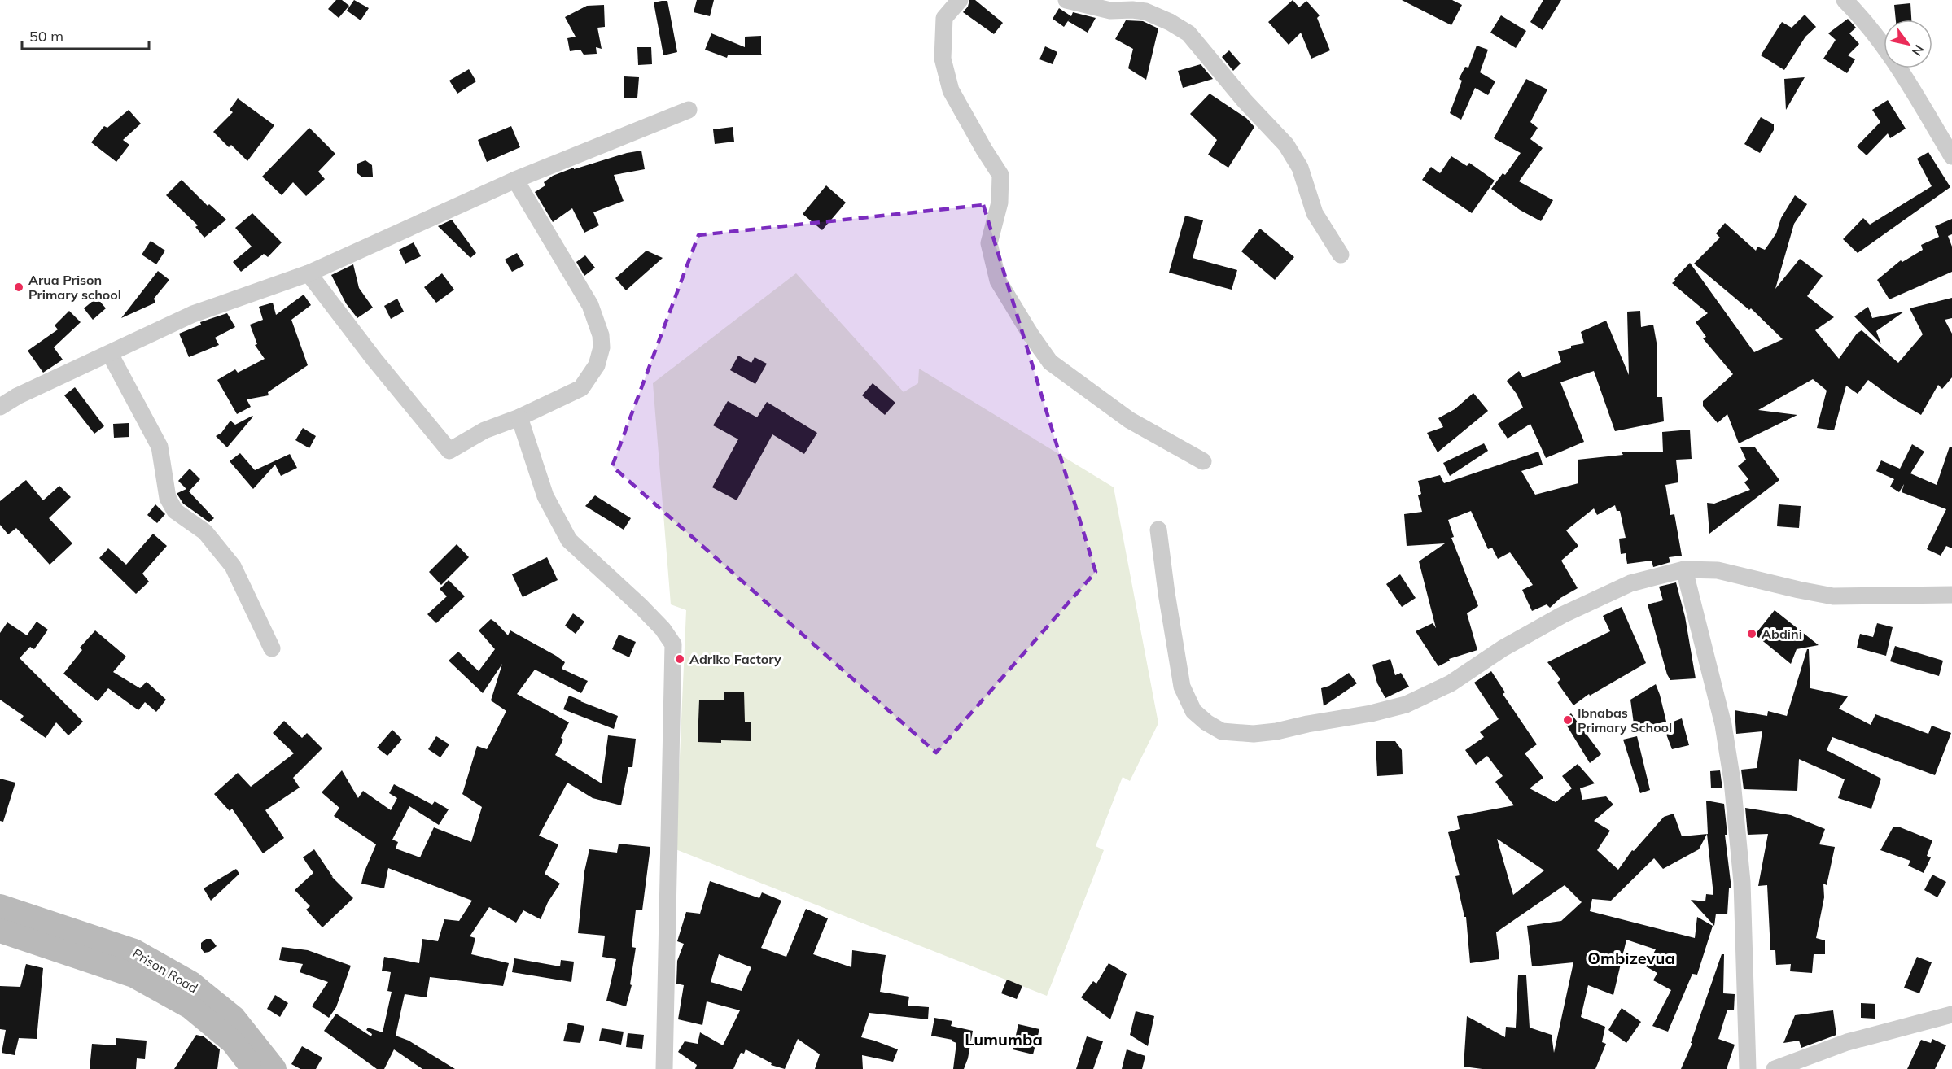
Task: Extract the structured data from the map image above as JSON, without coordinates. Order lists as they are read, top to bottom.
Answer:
{
  "streets": {
    "street": ["Prison Road"]
  },
  "districts": ["Ombizevua", "Lumumba"],
  "places": [
    "Arua Prison Primary school",
    "Abdini",
    "Adriko Factory",
    "Ibnabas Primary School"
  ],
  "scale_bar": "50 m",
  "north": "bottom right"
}
